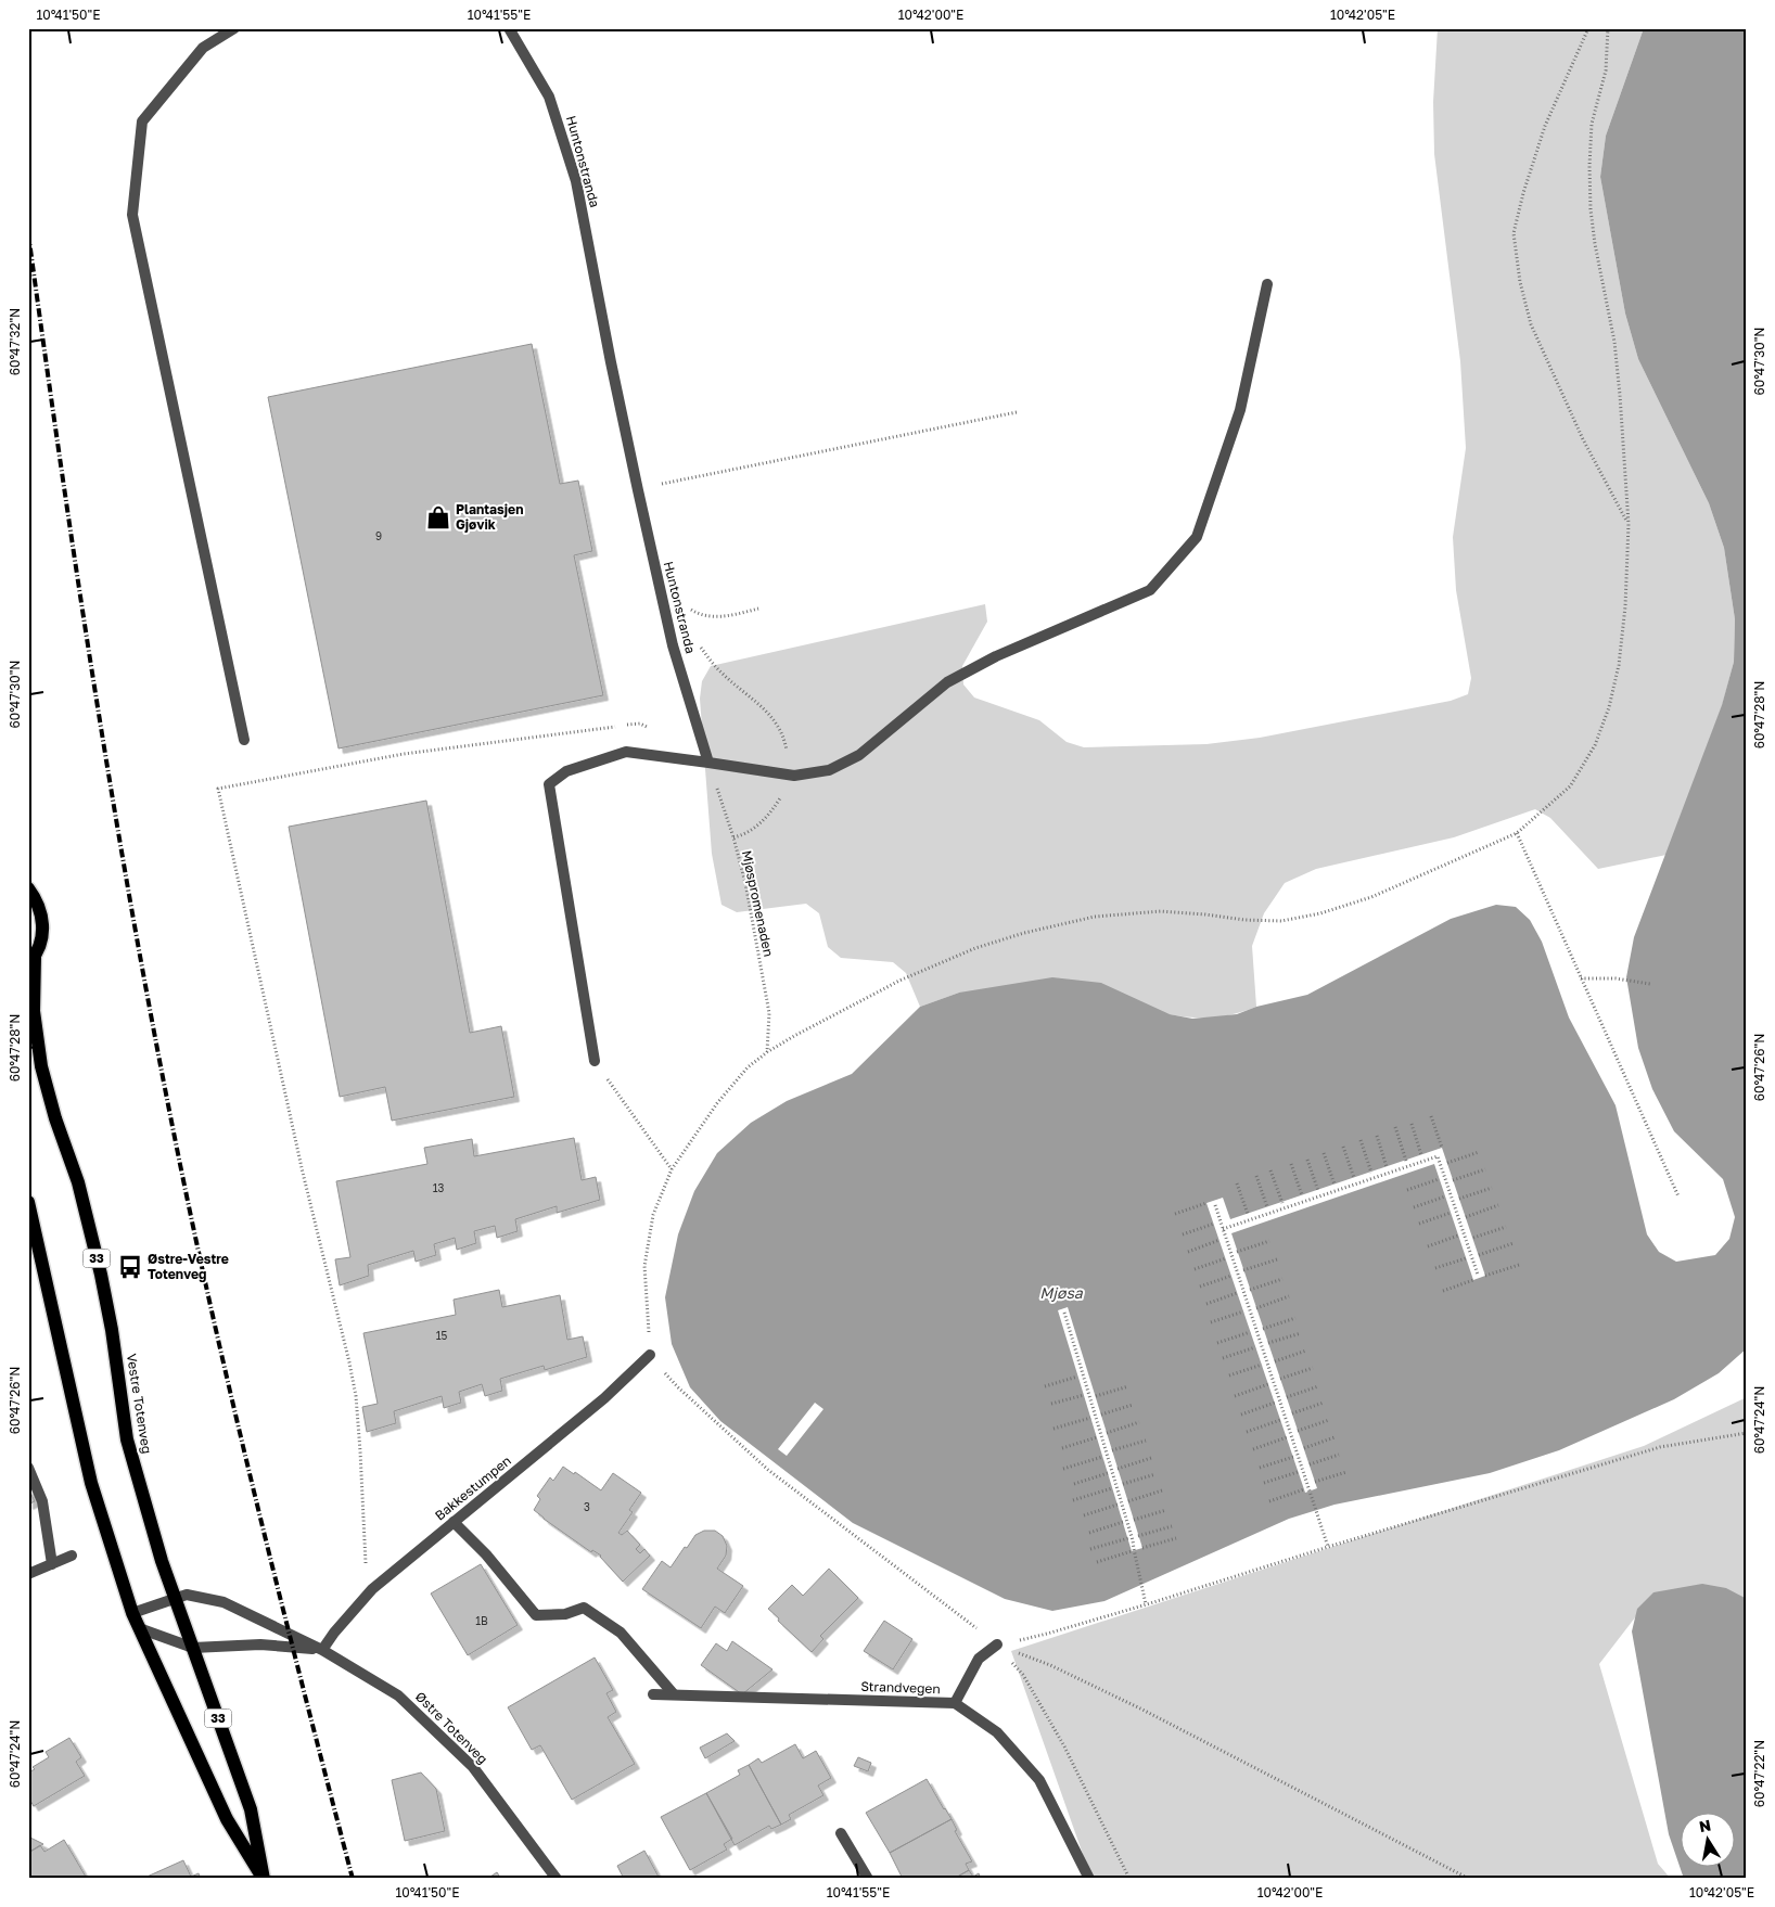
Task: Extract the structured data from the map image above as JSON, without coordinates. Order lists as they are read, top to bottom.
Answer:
{
  "streets": {
    "main road": ["33", "Vestre Totenveg"],
    "street": [
      "Huntonstranda",
      "Bakkestumpen",
      "Strandvegen",
      "Østre Totenveg"
    ],
    "path": ["Mjøspromenaden"]
  },
  "crossings": [
    ["Huntonstranda", "Mjøspromenaden"],
    ["33", "Vestre Totenveg"],
    ["Vestre Totenveg", "Østre Totenveg"],
    ["Bakkestumpen", "Østre Totenveg"]
  ],
  "water": ["Mjøsa"],
  "places": {
    "shop": ["Plantasjen Gjøvik"],
    "bus stop": ["Østre-Vestre Totenveg"]
  },
  "house_numbers": [
    "9",
    "13",
    "15",
    "3",
    "1B"
  ],
  "north": "top",
  "coordinates": [
    "10°41'50\"E",
    "10°41'55\"E",
    "10°42'00\"E",
    "10°42'05\"E",
    "60°47'32\"N",
    "60°47'30\"N",
    "60°47'28\"N",
    "60°47'26\"N",
    "60°47'24\"N",
    "60°47'22\"N"
  ]
}
